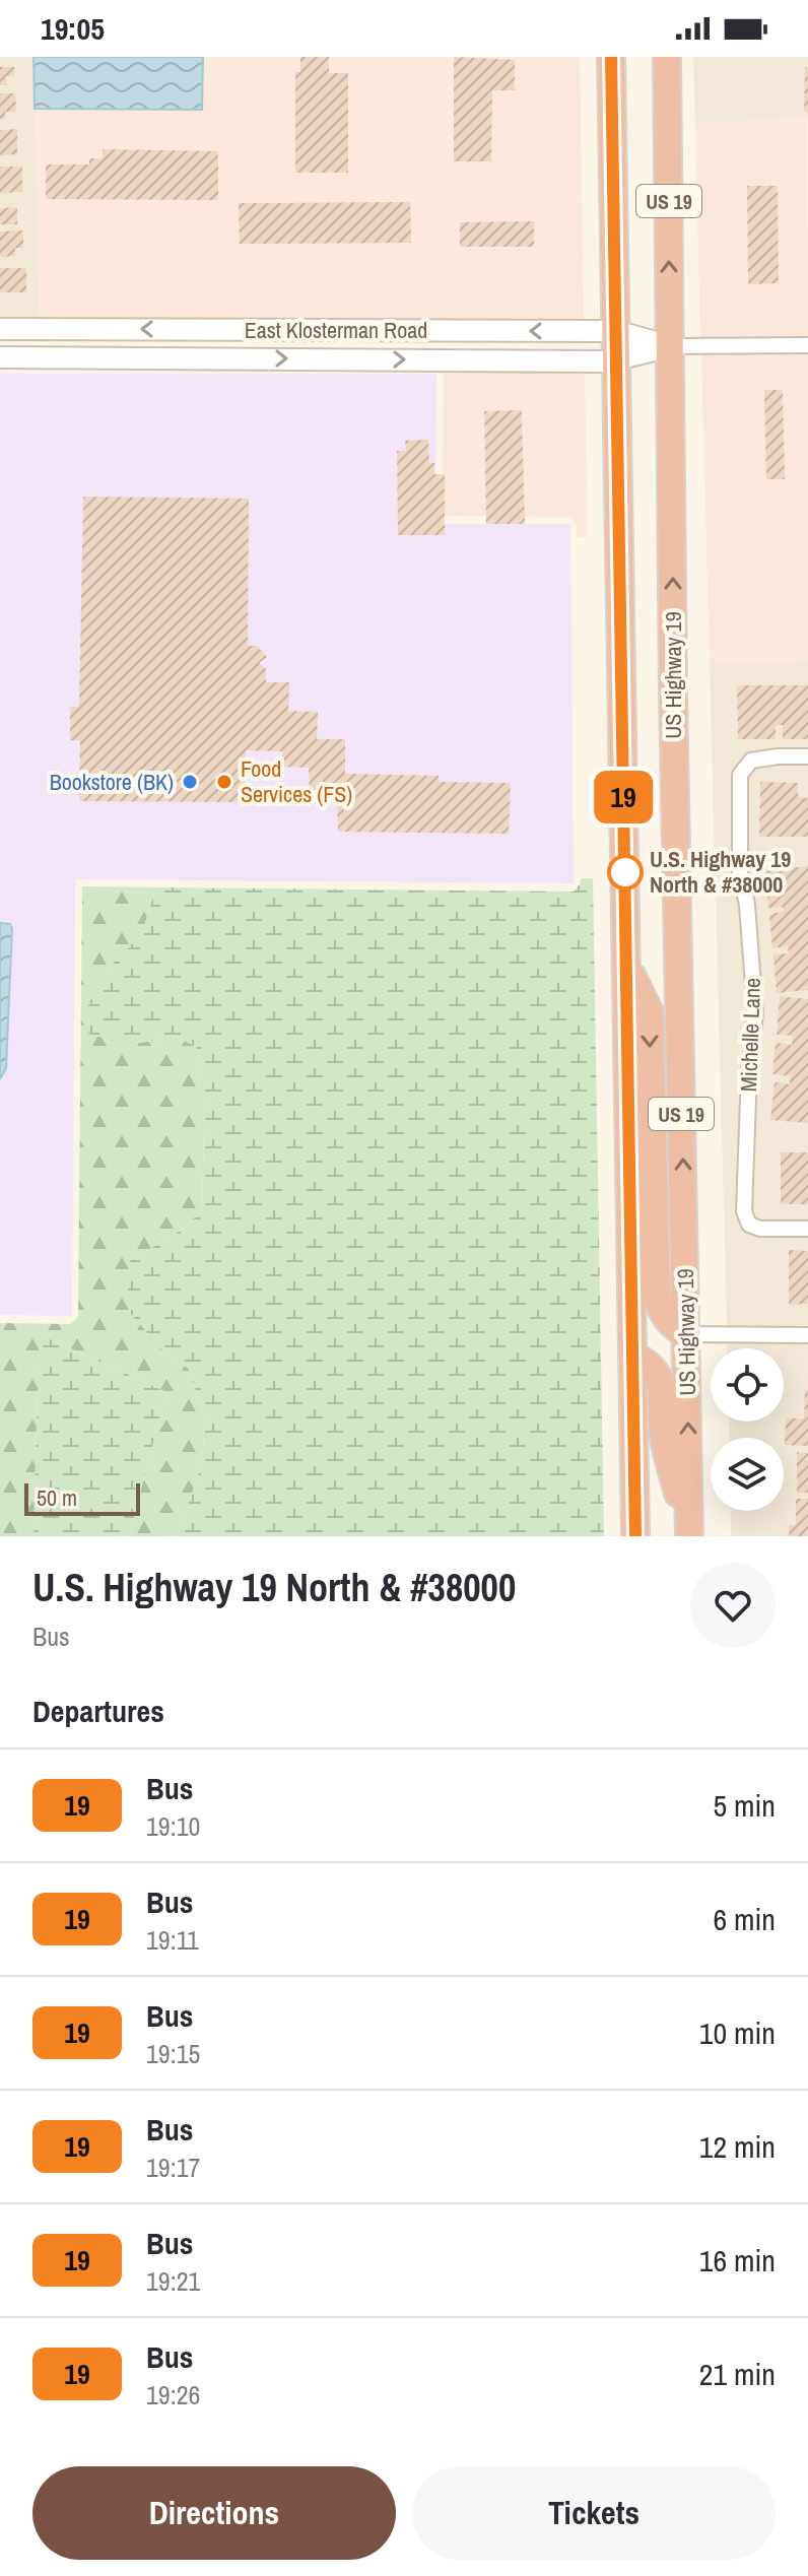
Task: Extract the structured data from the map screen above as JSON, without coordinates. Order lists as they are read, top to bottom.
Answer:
{
  "streets": {
    "highway": ["US 19", "US Highway 19"],
    "main road": ["East Klosterman Road"],
    "street": ["Michelle Lane"]
  },
  "crossings": [
    ["US 19", "East Klosterman Road"],
    ["East Klosterman Road", "US Highway 19"]
  ],
  "places": ["Bookstore (BK)", "Food Services (FS)", "U.S. Highway 19 North & #38000"],
  "lines": ["bus line 19"],
  "scale_bar": "50 m",
  "page": {
    "status": "19:05",
    "on_map": "19",
    "scale": "50 m",
    "heading": [
      ["U.S. Highway 19 North & #38000", "Bus"],
      "Departures"
    ],
    "list": [
      {
        "mark": "19",
        "name": "Bus",
        "note": "19:10",
        "value": "5 min"
      },
      {
        "mark": "19",
        "name": "Bus",
        "note": "19:11",
        "value": "6 min"
      },
      {
        "mark": "19",
        "name": "Bus",
        "note": "19:15",
        "value": "10 min"
      },
      {
        "mark": "19",
        "name": "Bus",
        "note": "19:17",
        "value": "12 min"
      },
      {
        "mark": "19",
        "name": "Bus",
        "note": "19:21",
        "value": "16 min"
      },
      {
        "mark": "19",
        "name": "Bus",
        "note": "19:26",
        "value": "21 min"
      }
    ],
    "buttons": ["Directions", "Tickets"]
  }
}
